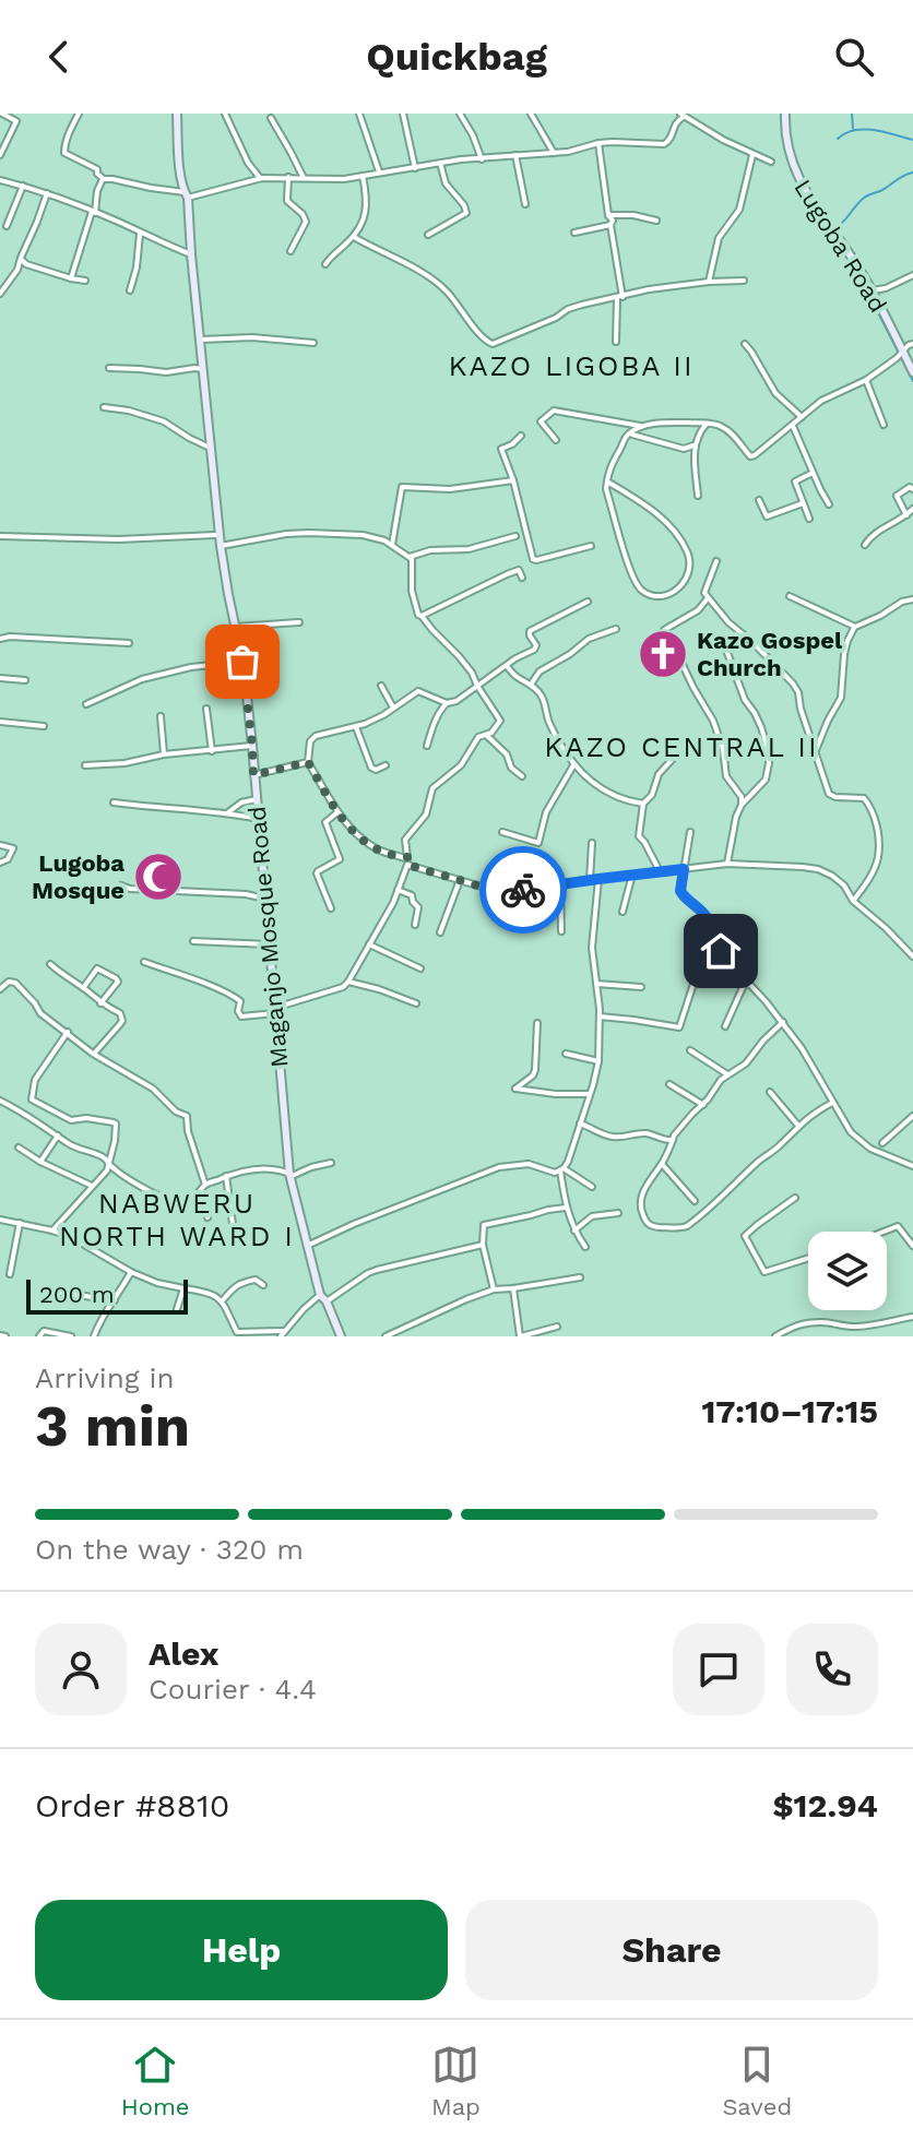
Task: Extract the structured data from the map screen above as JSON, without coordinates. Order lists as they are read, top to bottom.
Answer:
{
  "streets": {
    "street": ["Lugoba Road", "Maganjo Mosque Road"]
  },
  "districts": ["KAZO LIGOBA II", "KAZO CENTRAL II", "NABWERU NORTH WARD I"],
  "places": {
    "church": ["Kazo Gospel Church"],
    "mosque": ["Lugoba Mosque"]
  },
  "scale_bar": "200 m",
  "page": {
    "header": "Quickbag",
    "scale": "200 m",
    "heading": ["3 min", "Arriving in", "17:10–17:15"],
    "panel": [
      "Alex",
      "Courier · 4.4",
      "Order #8810",
      "$12.94"
    ],
    "bar": "On the way · 320 m",
    "buttons": ["Help", "Share"],
    "tabs": ["Home", "Map", "Saved"]
  }
}
